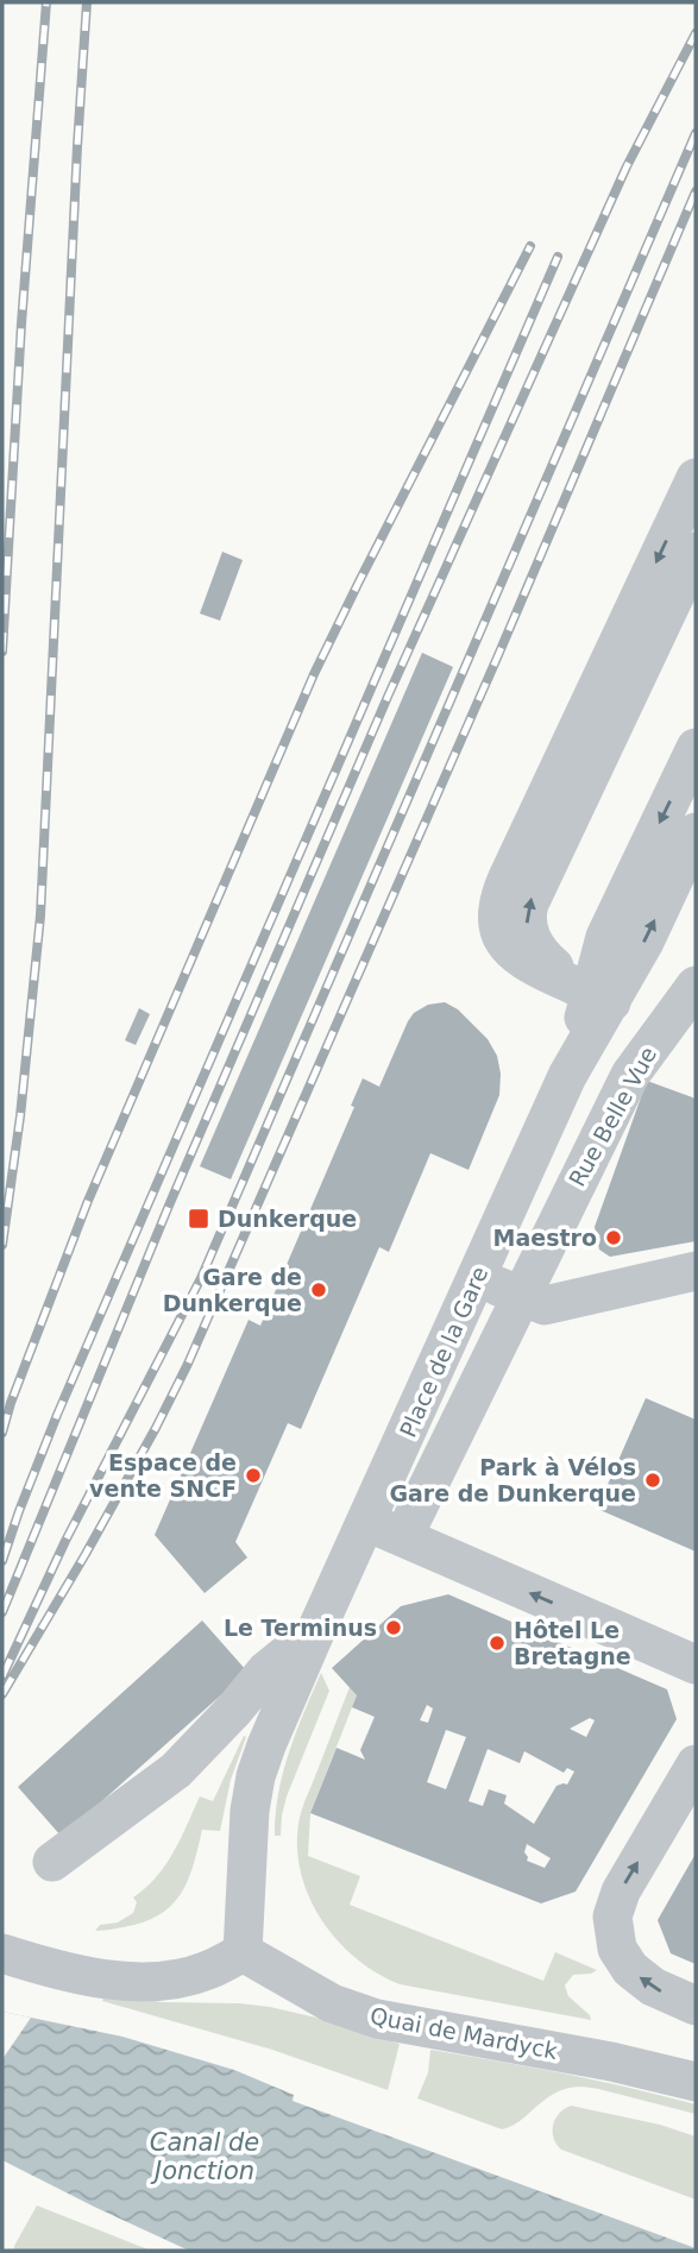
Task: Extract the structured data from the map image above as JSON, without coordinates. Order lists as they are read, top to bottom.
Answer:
{
  "streets": {
    "street": ["Rue Belle Vue", "Place de la Gare", "Quai de Mardyck"]
  },
  "crossings": [
    ["Rue Belle Vue", "Place de la Gare"],
    ["Place de la Gare", "Quai de Mardyck"]
  ],
  "water": ["Canal de Jonction"],
  "places": {
    "transit": ["Dunkerque"],
    "other": [
      "Maestro",
      "Gare de Dunkerque",
      "Espace de vente SNCF",
      "Park à Vélos Gare de Dunkerque",
      "Le Terminus",
      "Hôtel Le Bretagne"
    ]
  }
}
